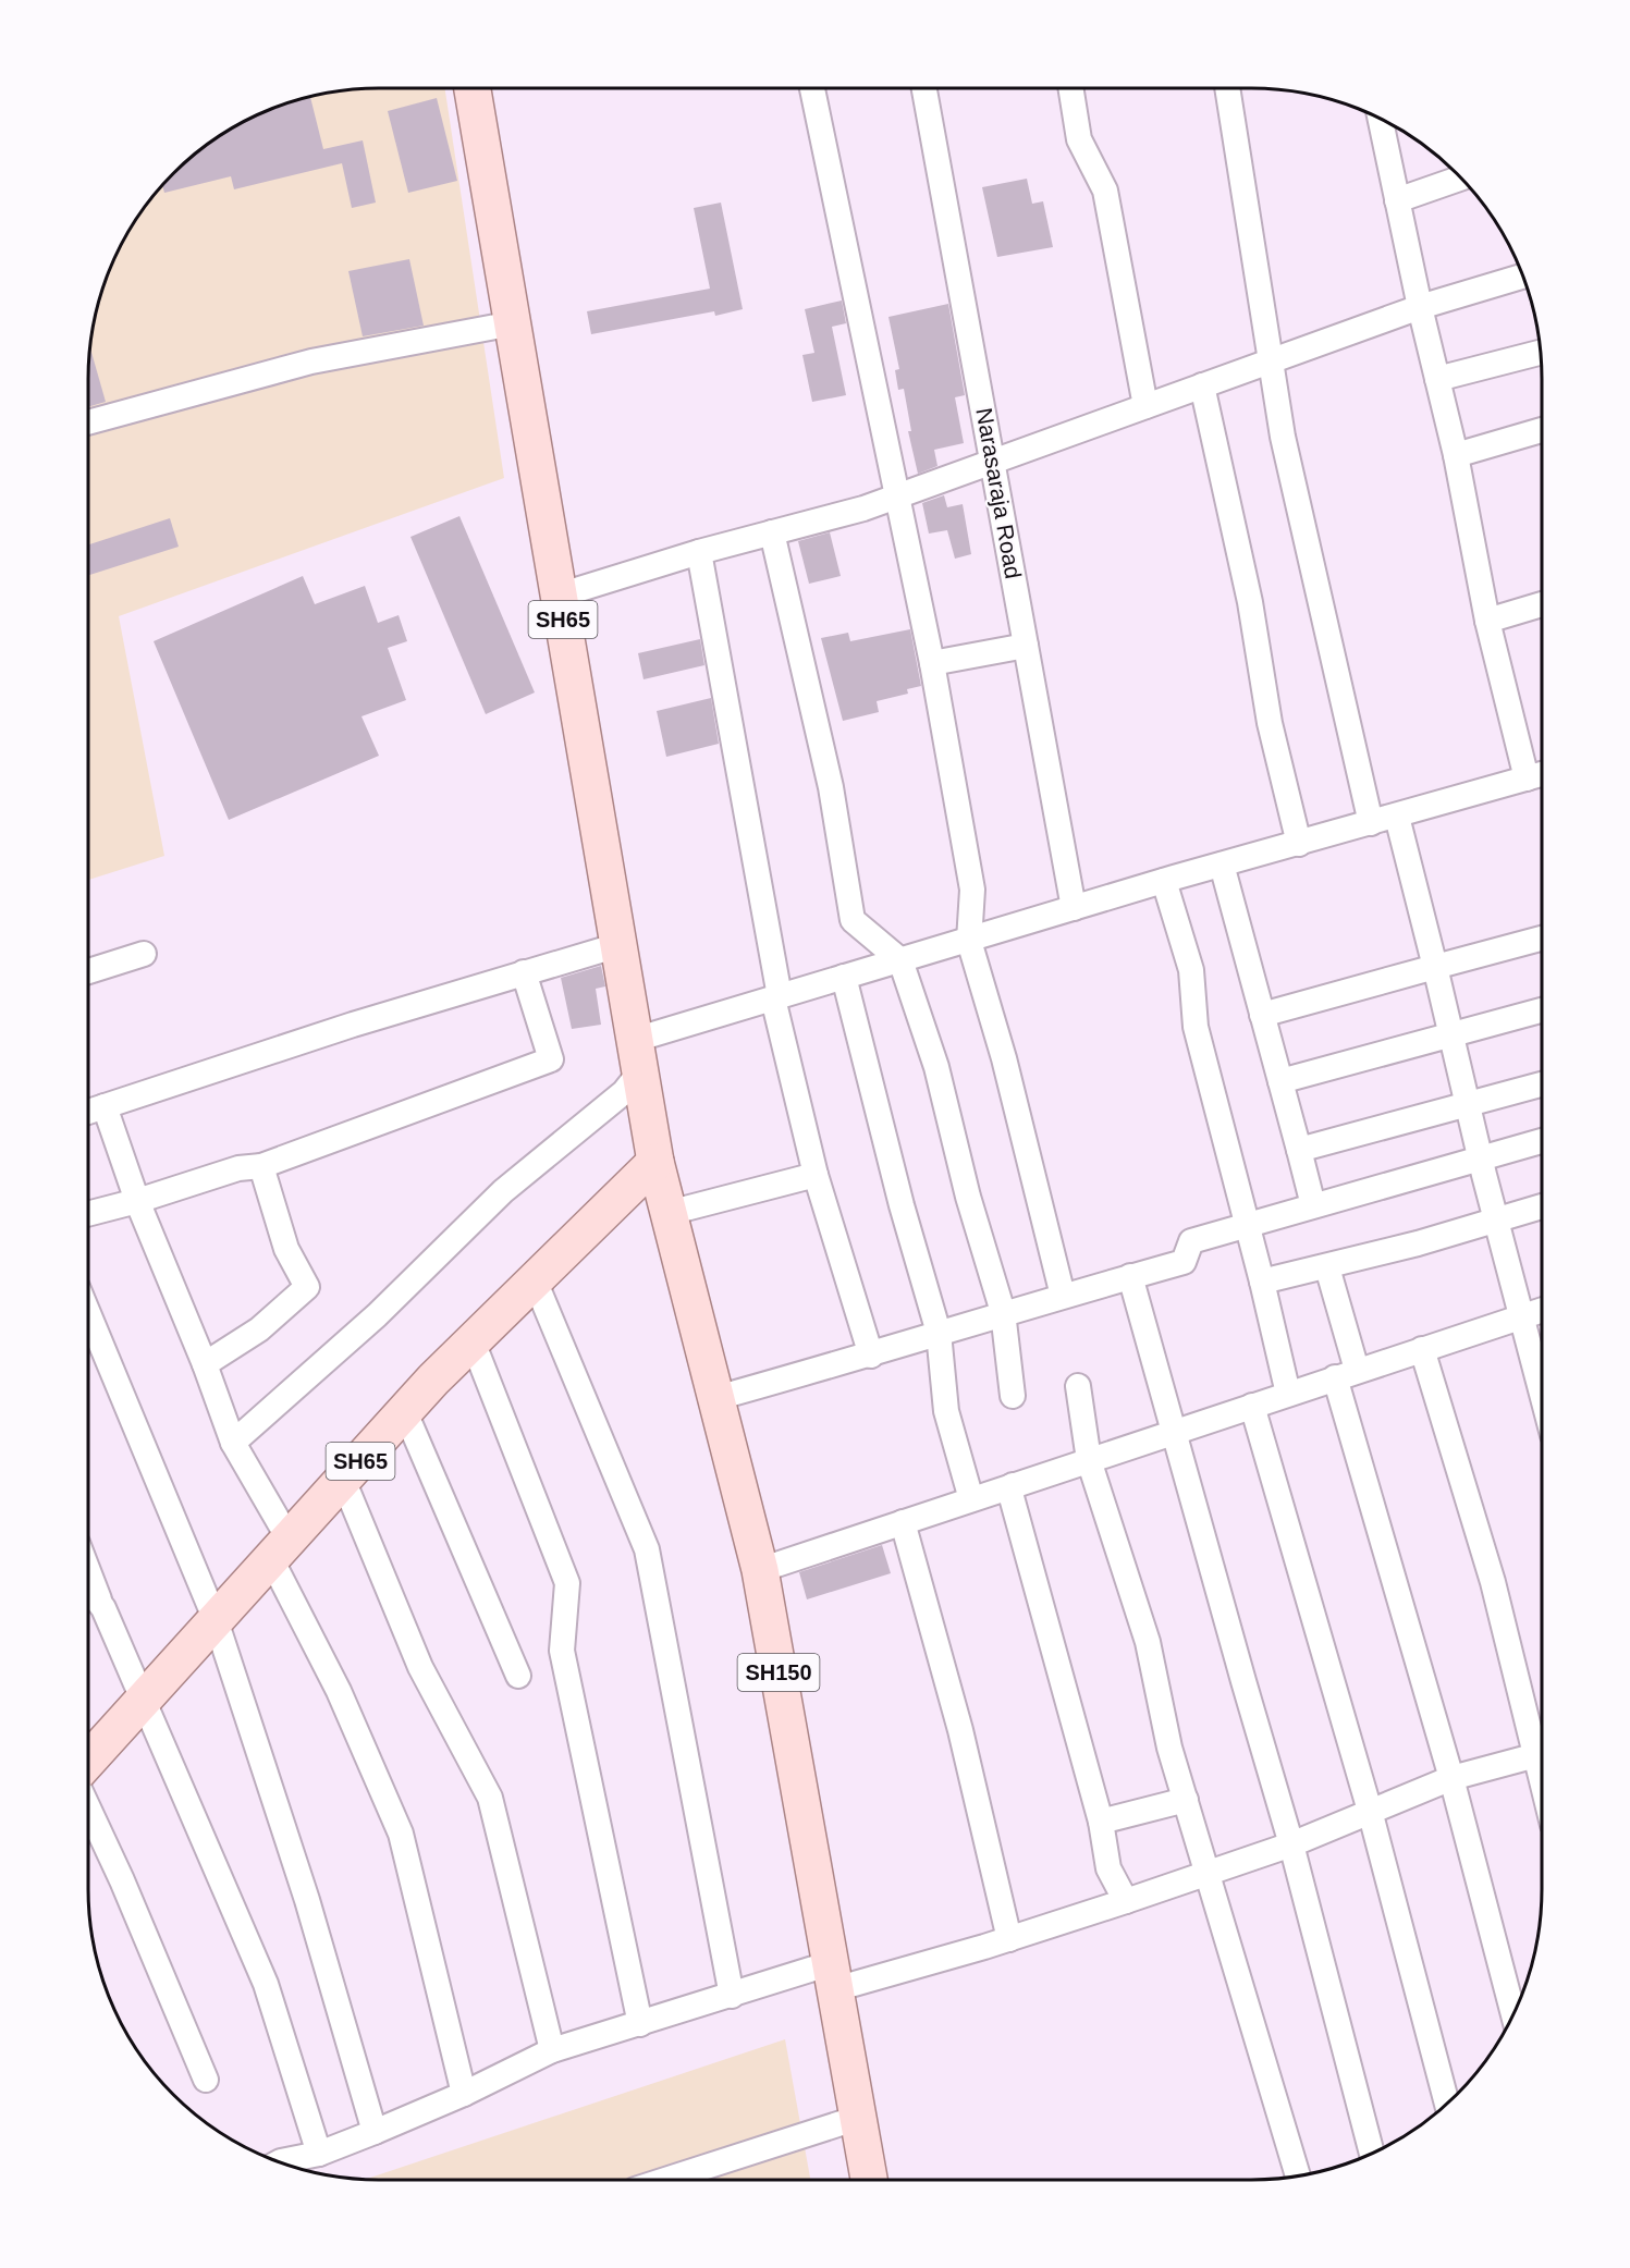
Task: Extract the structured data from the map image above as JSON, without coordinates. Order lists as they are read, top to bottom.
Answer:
{
  "streets": {
    "main road": ["SH65", "SH150"],
    "street": ["Narasaraja Road"]
  },
  "crossings": [
    ["SH65", "SH150"]
  ]
}
